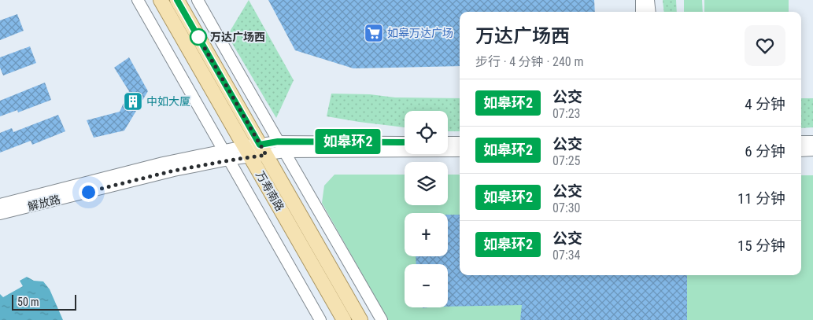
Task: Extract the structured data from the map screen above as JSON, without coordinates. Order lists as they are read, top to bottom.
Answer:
{
  "streets": {
    "main road": ["万寿南路"],
    "street": ["解放路"]
  },
  "crossings": [
    ["万寿南路", "解放路"]
  ],
  "places": {
    "supermarket": ["如皋万达广场"],
    "other": ["万达广场西"],
    "building": ["中如大厦"]
  },
  "lines": ["bus line 如皋环2"],
  "scale_bar": "50 m",
  "page": {
    "on_map": "如皋环2",
    "heading": ["万达广场西", "步行 · 4 分钟 · 240 m"],
    "list": [
      {
        "mark": "如皋环2",
        "name": "公交",
        "note": "07:23",
        "value": "4 分钟"
      },
      {
        "mark": "如皋环2",
        "name": "公交",
        "note": "07:25",
        "value": "6 分钟"
      },
      {
        "mark": "如皋环2",
        "name": "公交",
        "note": "07:30",
        "value": "11 分钟"
      },
      {
        "mark": "如皋环2",
        "name": "公交",
        "note": "07:34",
        "value": "15 分钟"
      }
    ],
    "map_buttons": ["+", "−"],
    "scale": "50 m"
  }
}
